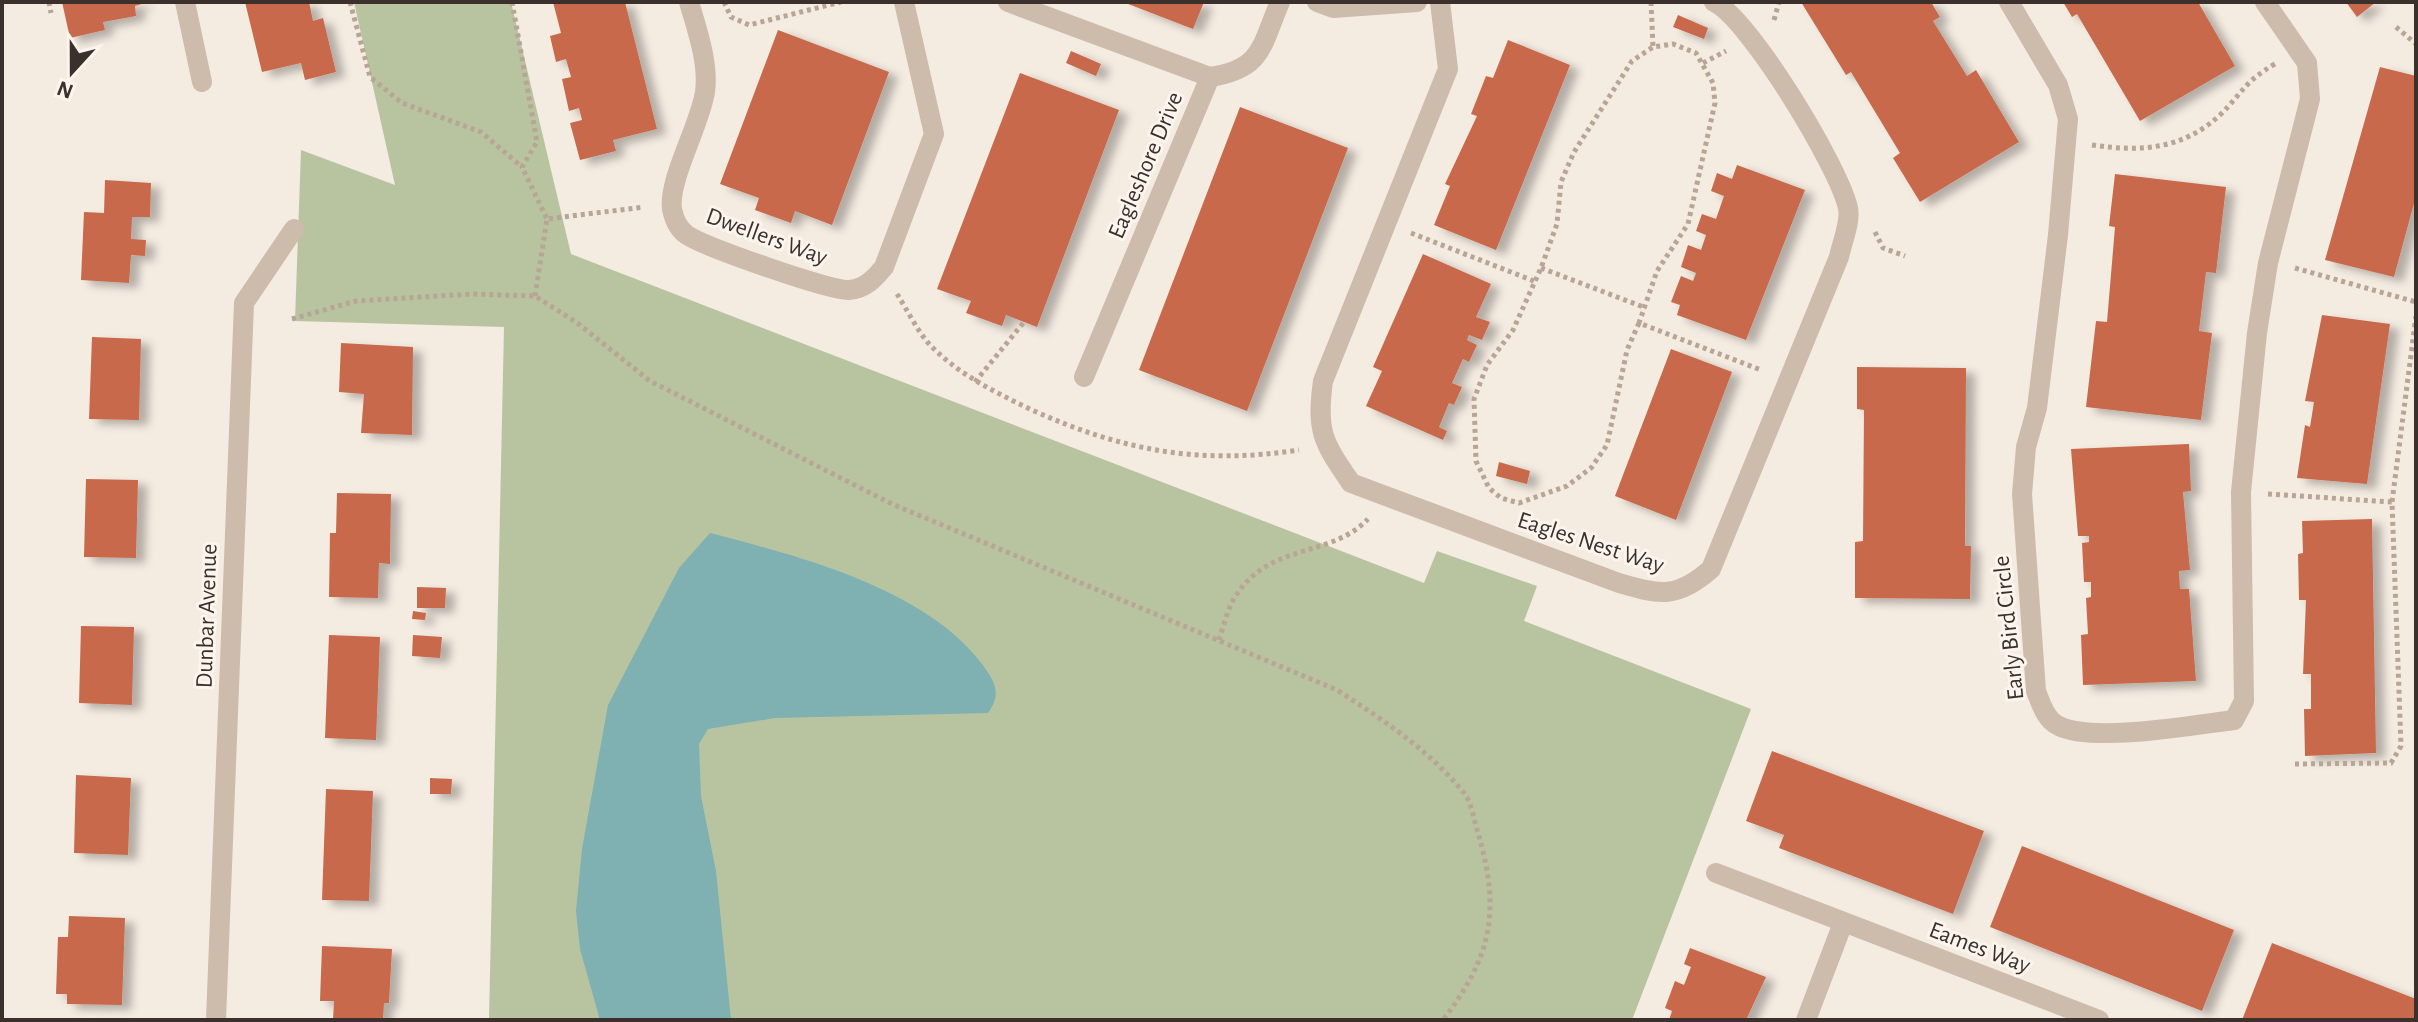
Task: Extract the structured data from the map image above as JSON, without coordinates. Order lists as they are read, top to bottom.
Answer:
{
  "streets": {
    "street": [
      "Eagleshore Drive",
      "Dwellers Way",
      "Eagles Nest Way",
      "Dunbar Avenue",
      "Early Bird Circle",
      "Eames Way"
    ]
  },
  "north": "bottom"
}
